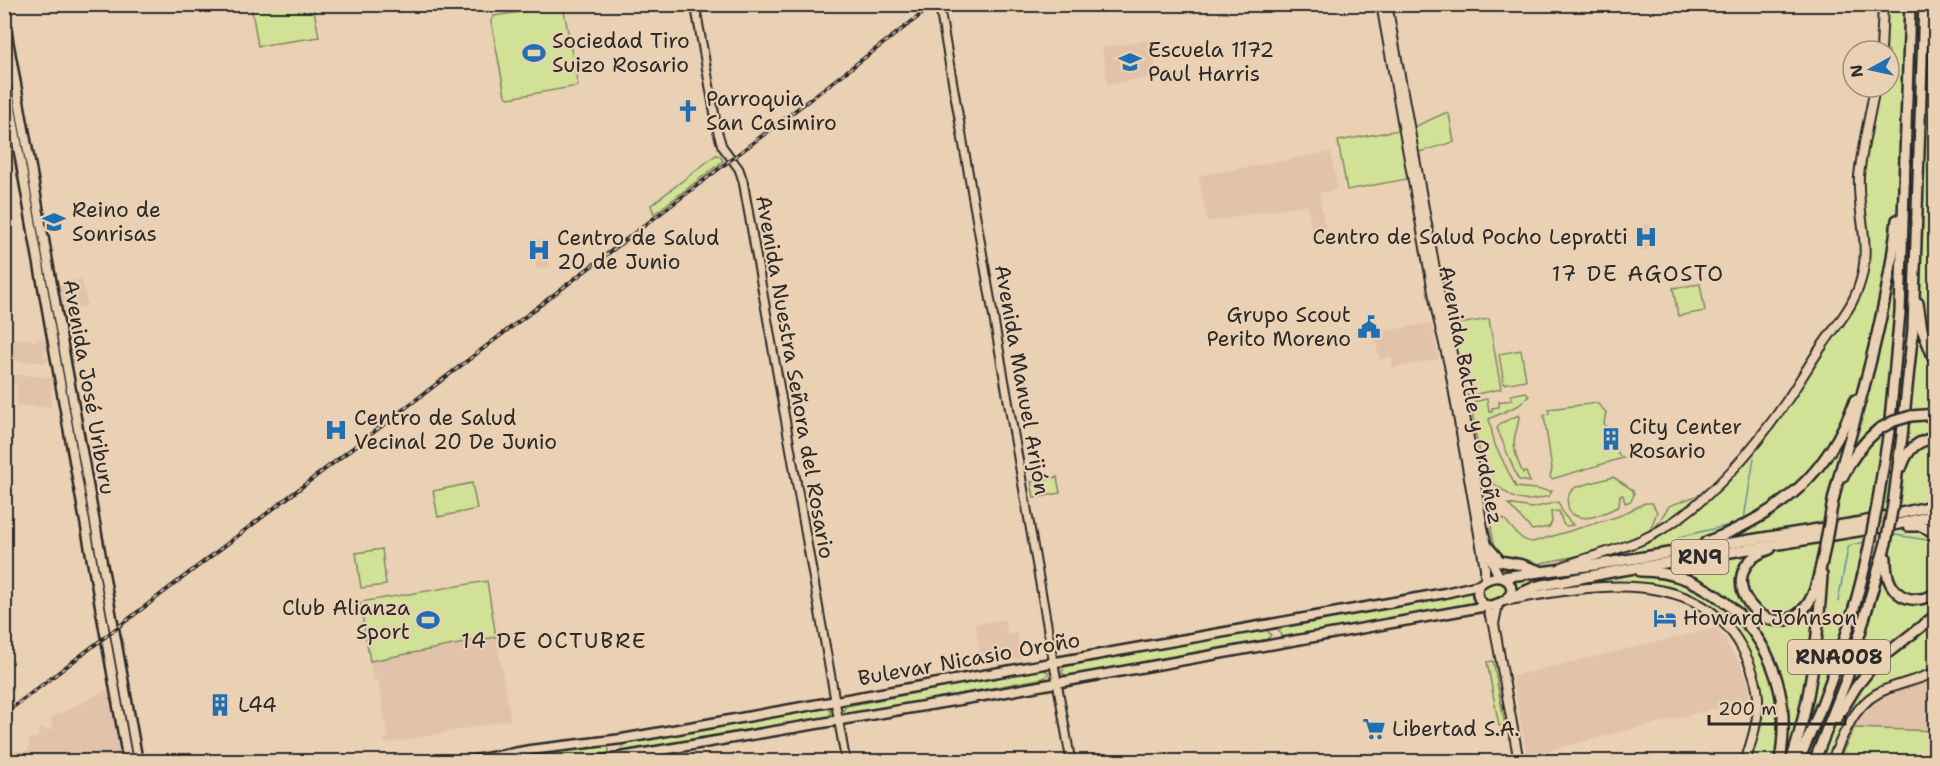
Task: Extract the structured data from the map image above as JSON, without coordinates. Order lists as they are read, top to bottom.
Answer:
{
  "streets": {
    "highway": ["RN9", "RNA008"],
    "main road": ["Avenida José Uriburu", "Avenida Battle y Ordoñez", "Bulevar Nicasio Oroño"],
    "street": ["Avenida Nuestra Señora del Rosario", "Avenida Manuel Arijón"]
  },
  "crossings": [
    ["Avenida Nuestra Señora del Rosario", "Bulevar Nicasio Oroño"],
    ["Avenida Manuel Arijón", "Bulevar Nicasio Oroño"],
    ["Avenida Battle y Ordoñez", "RN9"],
    ["Avenida Battle y Ordoñez", "Bulevar Nicasio Oroño"],
    ["RN9", "Bulevar Nicasio Oroño"]
  ],
  "districts": ["17 DE AGOSTO", "14 DE OCTUBRE"],
  "places": {
    "sports": ["Sociedad Tiro Suizo Rosario", "Club Alianza Sport"],
    "school or university": ["Escuela 1172 Paul Harris", "Reino de Sonrisas"],
    "church": ["Parroquia San Casimiro"],
    "hospital": ["Centro de Salud Pocho Lepratti", "Centro de Salud 20 de Junio", "Centro de Salud Vecinal 20 De Junio"],
    "public building": ["Grupo Scout Perito Moreno"],
    "building": ["City Center Rosario", "L44"],
    "hotel": ["Howard Johnson"],
    "supermarket": ["Libertad S.A."]
  },
  "scale_bar": "200 m",
  "north": "left"
}
